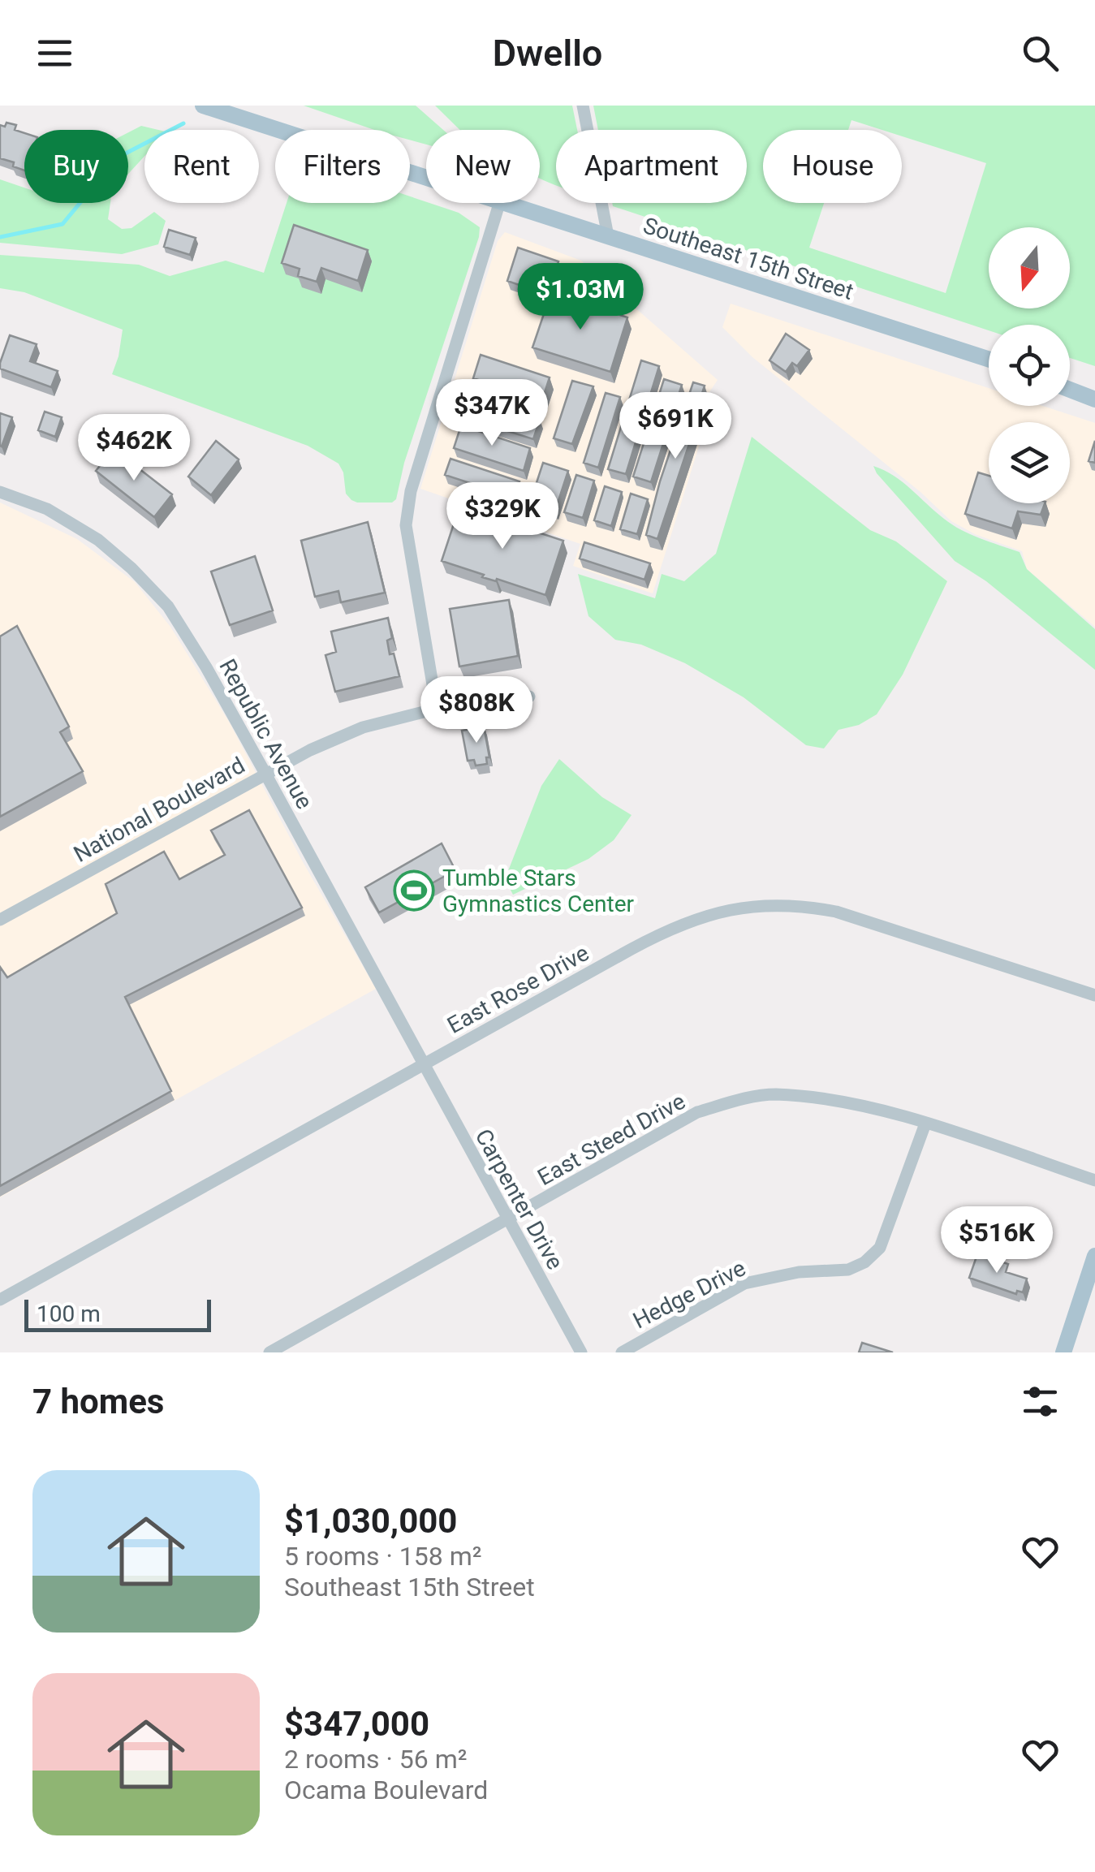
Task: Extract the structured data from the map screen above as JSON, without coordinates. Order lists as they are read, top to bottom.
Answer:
{
  "streets": {
    "main road": ["Southeast 15th Street"],
    "street": [
      "Republic Avenue",
      "National Boulevard",
      "East Rose Drive",
      "East Steed Drive",
      "Carpenter Drive",
      "Hedge Drive"
    ]
  },
  "crossings": [
    ["Republic Avenue", "National Boulevard"],
    ["Republic Avenue", "East Rose Drive"],
    ["Republic Avenue", "Carpenter Drive"],
    ["East Rose Drive", "Carpenter Drive"],
    ["East Steed Drive", "Carpenter Drive"],
    ["East Steed Drive", "Hedge Drive"]
  ],
  "places": {
    "sports": ["Tumble Stars Gymnastics Center"]
  },
  "scale_bar": "100 m",
  "north": "bottom",
  "page": {
    "header": "Dwello",
    "chip": [
      "Buy",
      "Rent",
      "Filters",
      "New",
      "Apartment",
      "House"
    ],
    "price": [
      "$1.03M",
      "$347K",
      "$691K",
      "$462K",
      "$329K",
      "$808K",
      "$516K"
    ],
    "scale": "100 m",
    "heading": "7 homes",
    "list": [
      {
        "name": "$1,030,000",
        "note": "5 rooms · 158 m² · Southeast 15th Street"
      },
      {
        "name": "$347,000",
        "note": "2 rooms · 56 m² · Ocama Boulevard"
      }
    ]
  }
}
